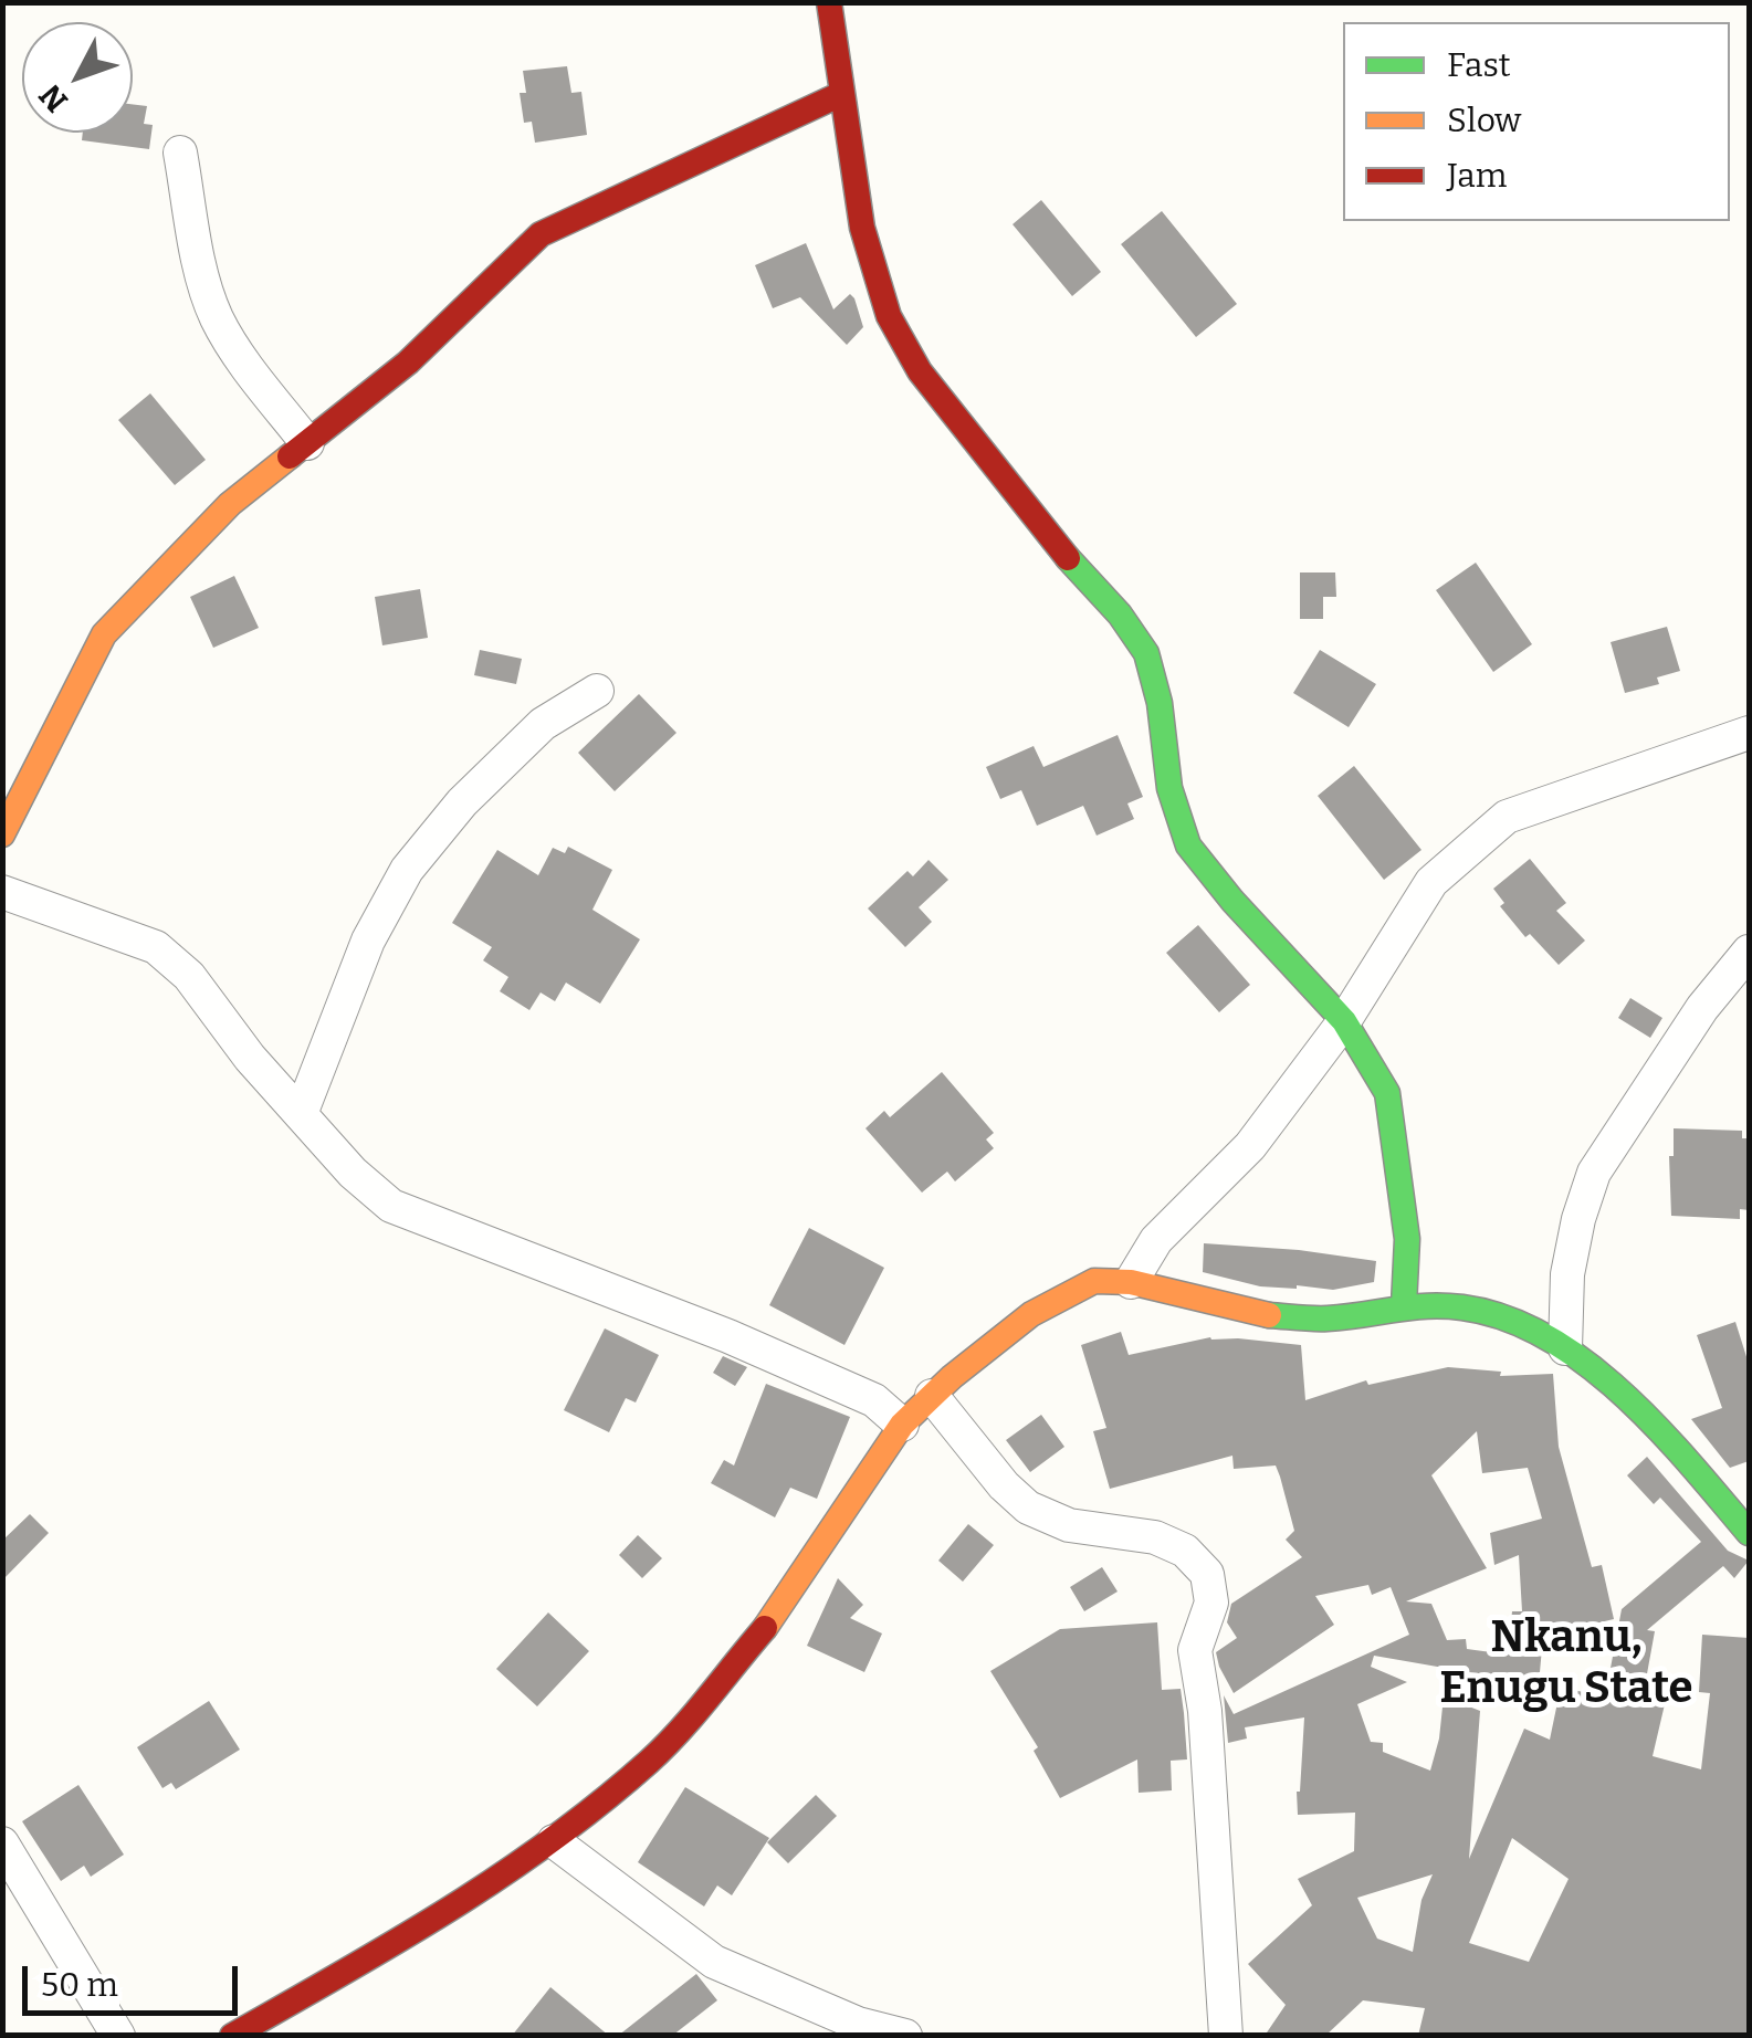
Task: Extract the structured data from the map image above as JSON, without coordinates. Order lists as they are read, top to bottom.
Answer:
{
  "districts": ["Nkanu, Enugu State"],
  "legend": ["Fast", "Slow", "Jam"],
  "scale_bar": "50 m",
  "north": "bottom left"
}
